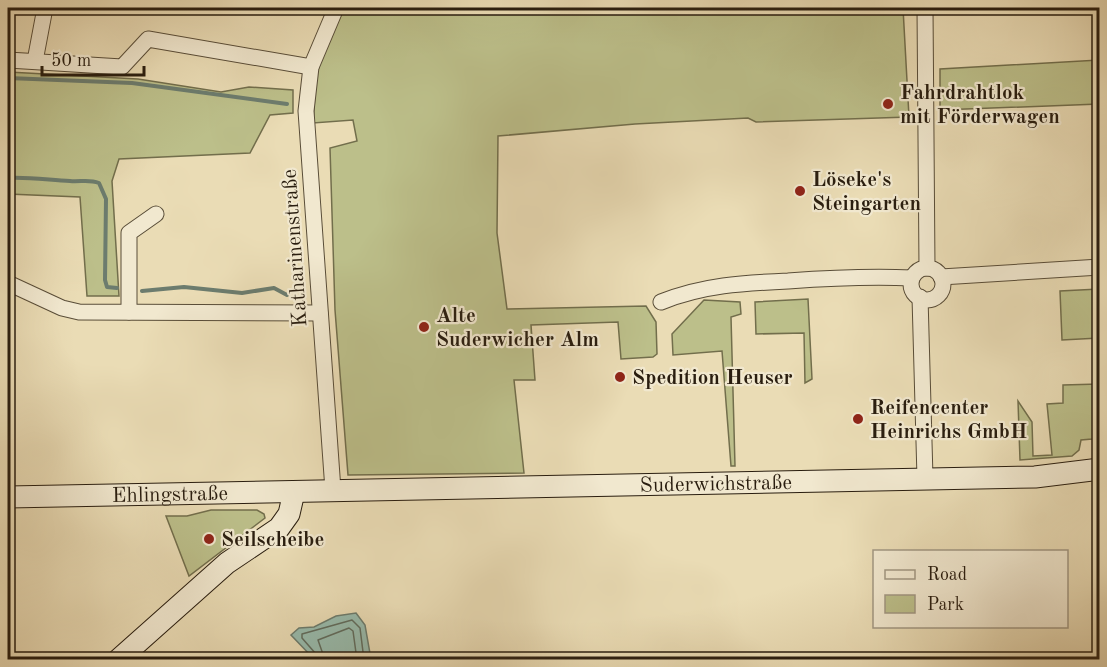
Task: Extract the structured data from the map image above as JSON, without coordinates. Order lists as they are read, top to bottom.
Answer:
{
  "streets": {
    "main road": ["Suderwichstraße", "Ehlingstraße"],
    "street": ["Katharinenstraße"]
  },
  "crossings": [
    ["Katharinenstraße", "Suderwichstraße"],
    ["Katharinenstraße", "Ehlingstraße"],
    ["Suderwichstraße", "Ehlingstraße"]
  ],
  "places": [
    "Fahrdrahtlok mit Förderwagen",
    "Löseke's Steingarten",
    "Alte Suderwicher Alm",
    "Spedition Heuser",
    "Reifencenter Heinrichs GmbH",
    "Seilscheibe"
  ],
  "legend": ["Road", "Park"],
  "scale_bar": "50 m"
}
